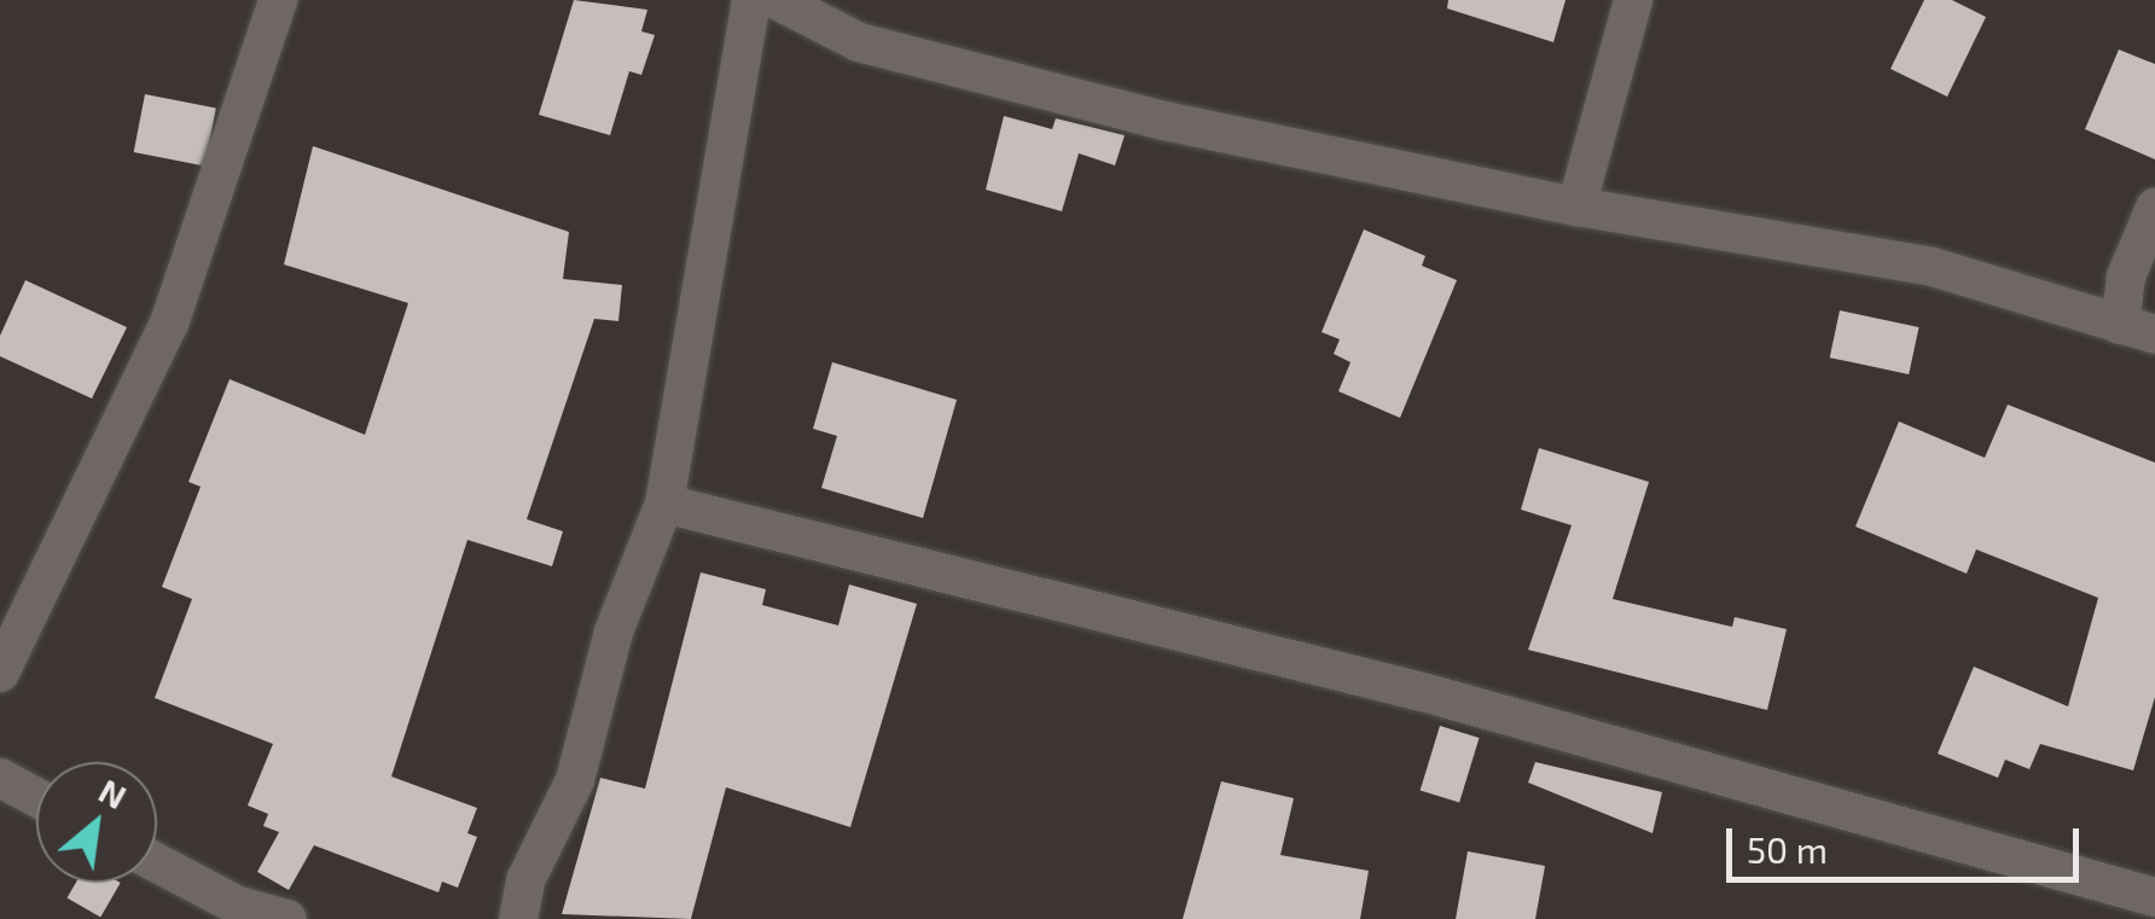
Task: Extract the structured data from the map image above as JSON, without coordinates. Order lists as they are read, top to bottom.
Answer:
{
  "scale_bar": "50 m",
  "north": "top right"
}
